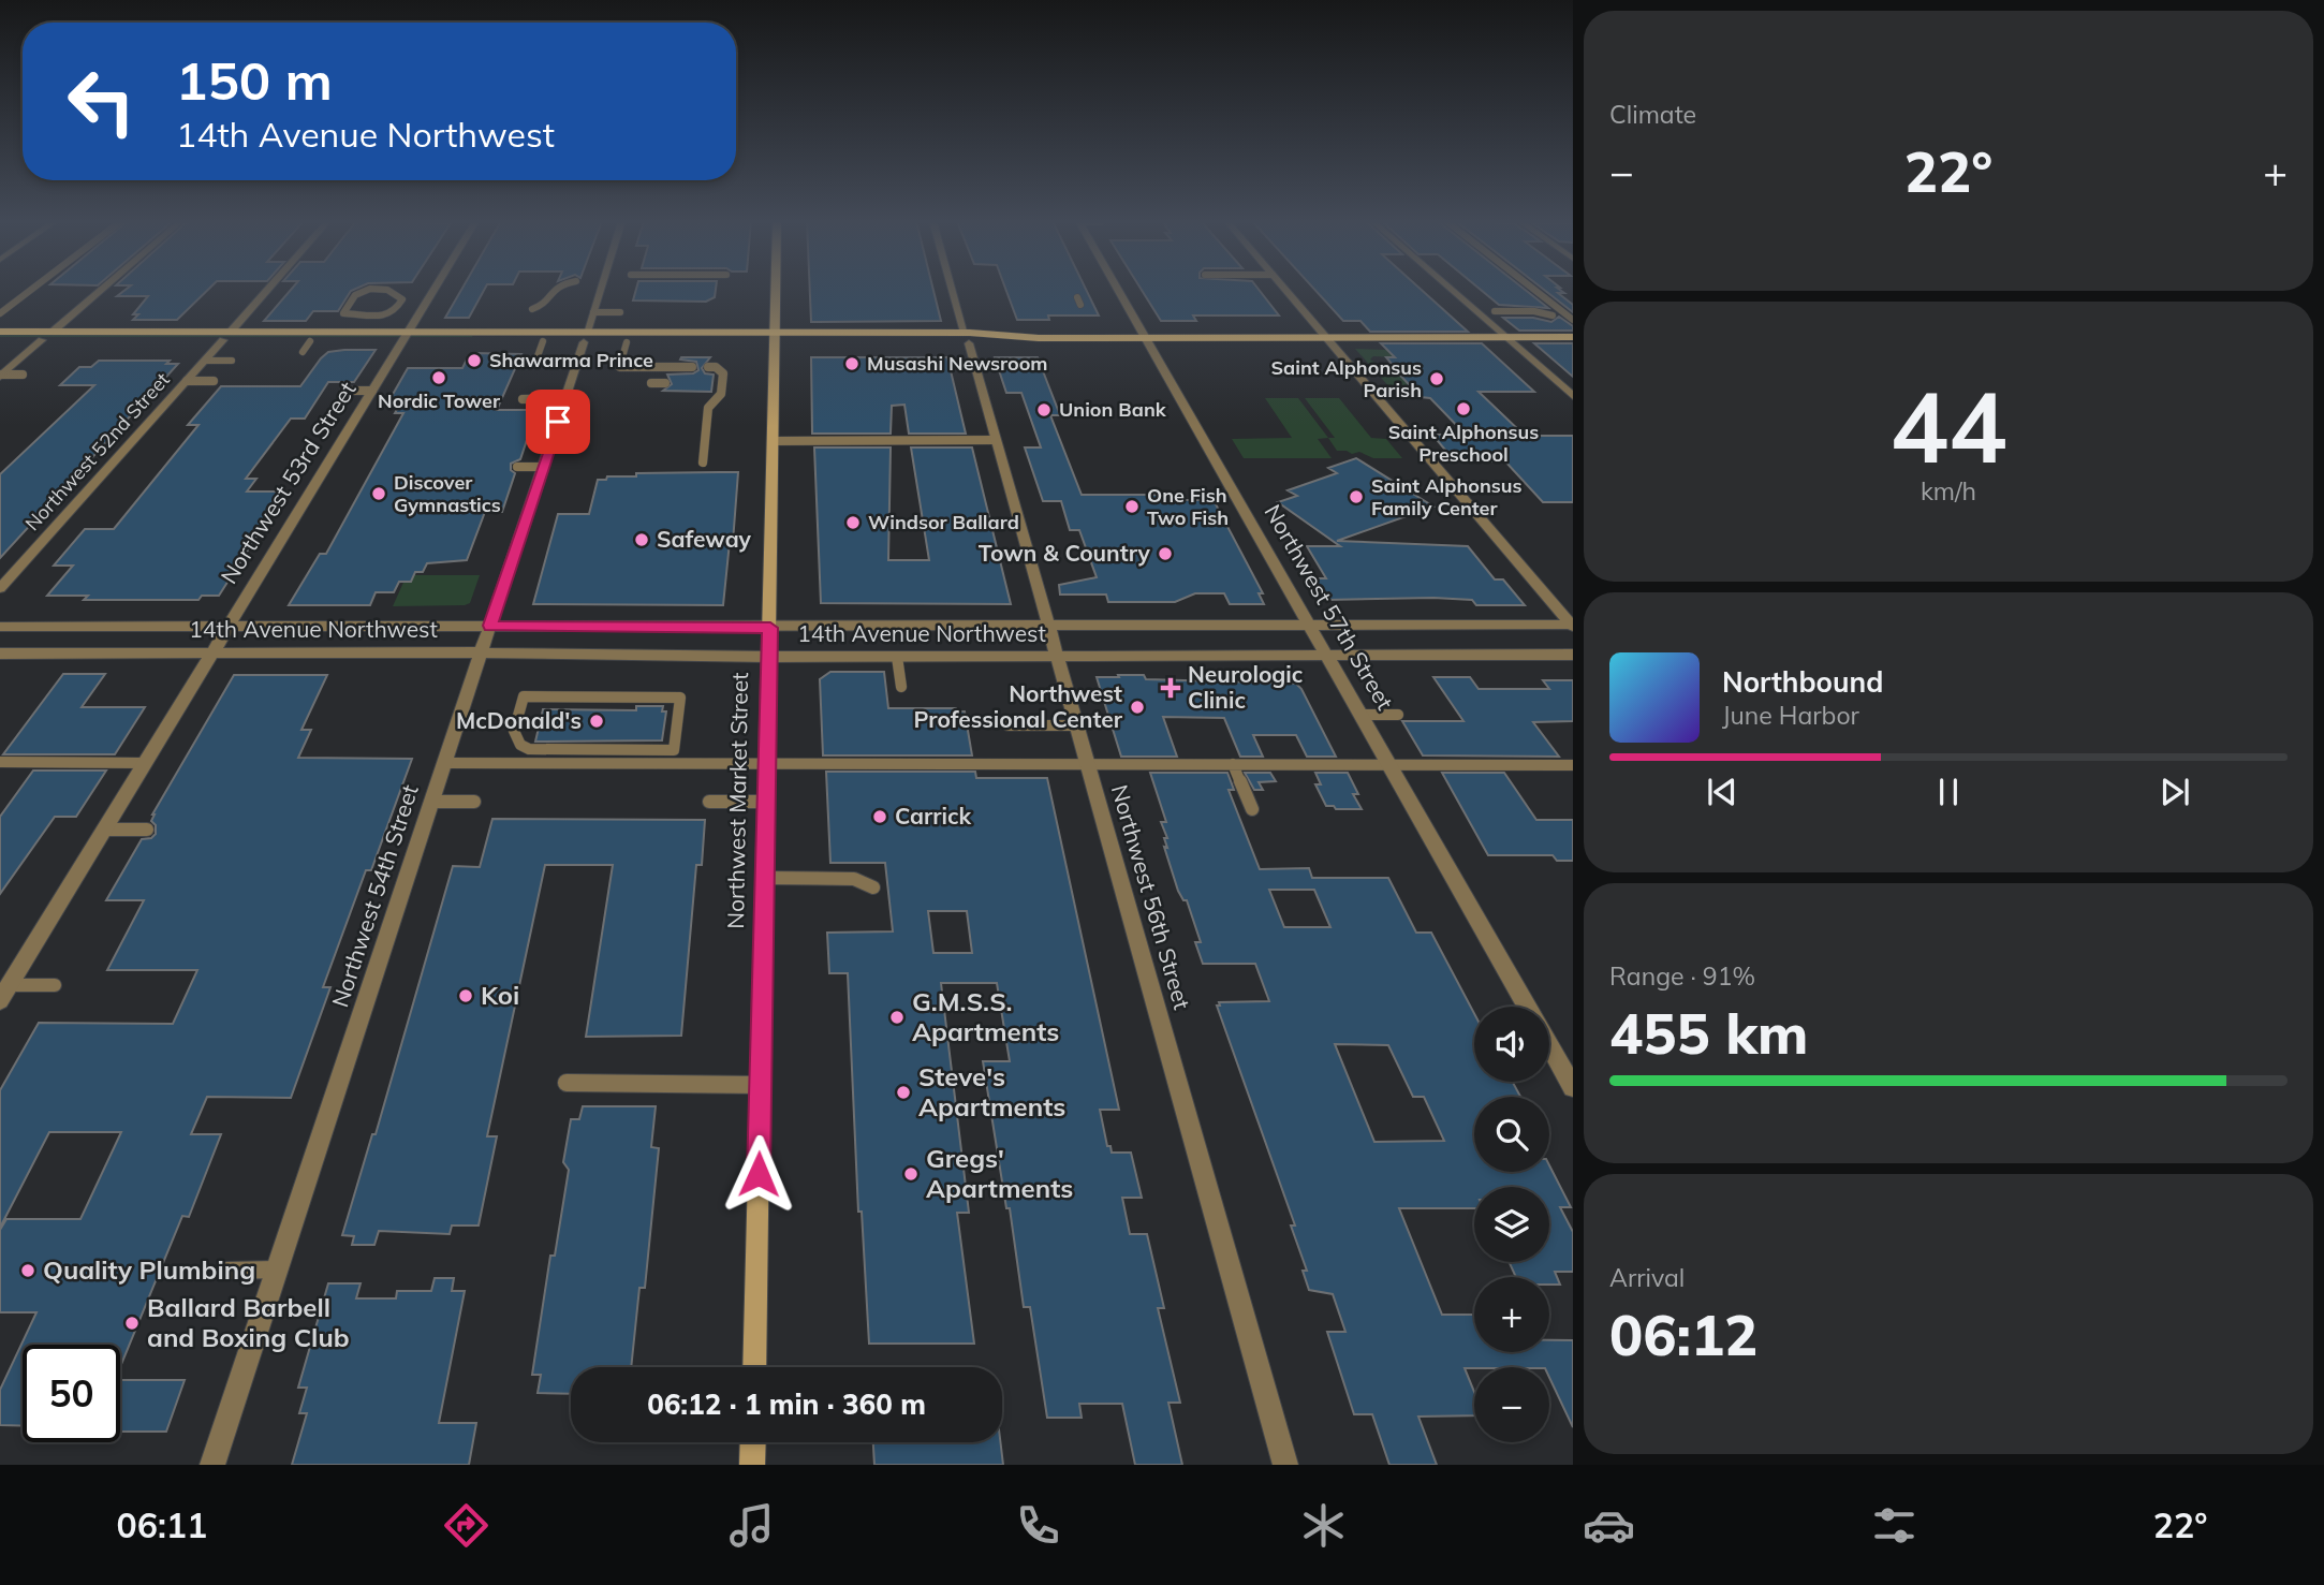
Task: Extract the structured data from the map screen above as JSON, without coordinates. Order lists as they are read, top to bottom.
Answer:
{
  "streets": {
    "main road": ["Northwest Market Street"],
    "street": [
      "Northwest 52nd Street",
      "Northwest 53rd Street",
      "Northwest 57th Street",
      "14th Avenue Northwest",
      "Northwest 54th Street",
      "Northwest 56th Street"
    ]
  },
  "crossings": [
    ["Northwest 53rd Street", "14th Avenue Northwest"],
    ["Northwest 57th Street", "14th Avenue Northwest"],
    ["14th Avenue Northwest", "Northwest Market Street"],
    ["14th Avenue Northwest", "Northwest 54th Street"],
    ["14th Avenue Northwest", "Northwest 56th Street"]
  ],
  "places": {
    "other": [
      "Shawarma Prince",
      "Musashi Newsroom",
      "Nordic Tower",
      "Saint Alphonsus Parish",
      "Saint Alphonsus Preschool",
      "Union Bank",
      "Discover Gymnastics",
      "Saint Alphonsus Family Center",
      "One Fish Two Fish",
      "Windsor Ballard",
      "Safeway",
      "Town & Country",
      "Northwest Professional Center",
      "McDonald's",
      "Carrick",
      "Koi",
      "G.M.S.S. Apartments",
      "Steve's Apartments",
      "Gregs' Apartments",
      "Quality Plumbing",
      "Ballard Barbell and Boxing Club"
    ],
    "health": ["Neurologic Clinic"]
  },
  "page": {
    "tile": [
      "Climate",
      ["44", "km/h"],
      ["Range · 91%", "455 km"],
      ["Arrival", "06:12"]
    ],
    "turn": ["150 m", "14th Avenue Northwest"],
    "heat": ["−", "22°", "+"],
    "song": ["Northbound", "June Harbor"],
    "map_buttons": ["+", "−"],
    "limit": "50",
    "trip": "06:12 · 1 min · 360 m",
    "tabs": ["06:11", "22°"]
  }
}
